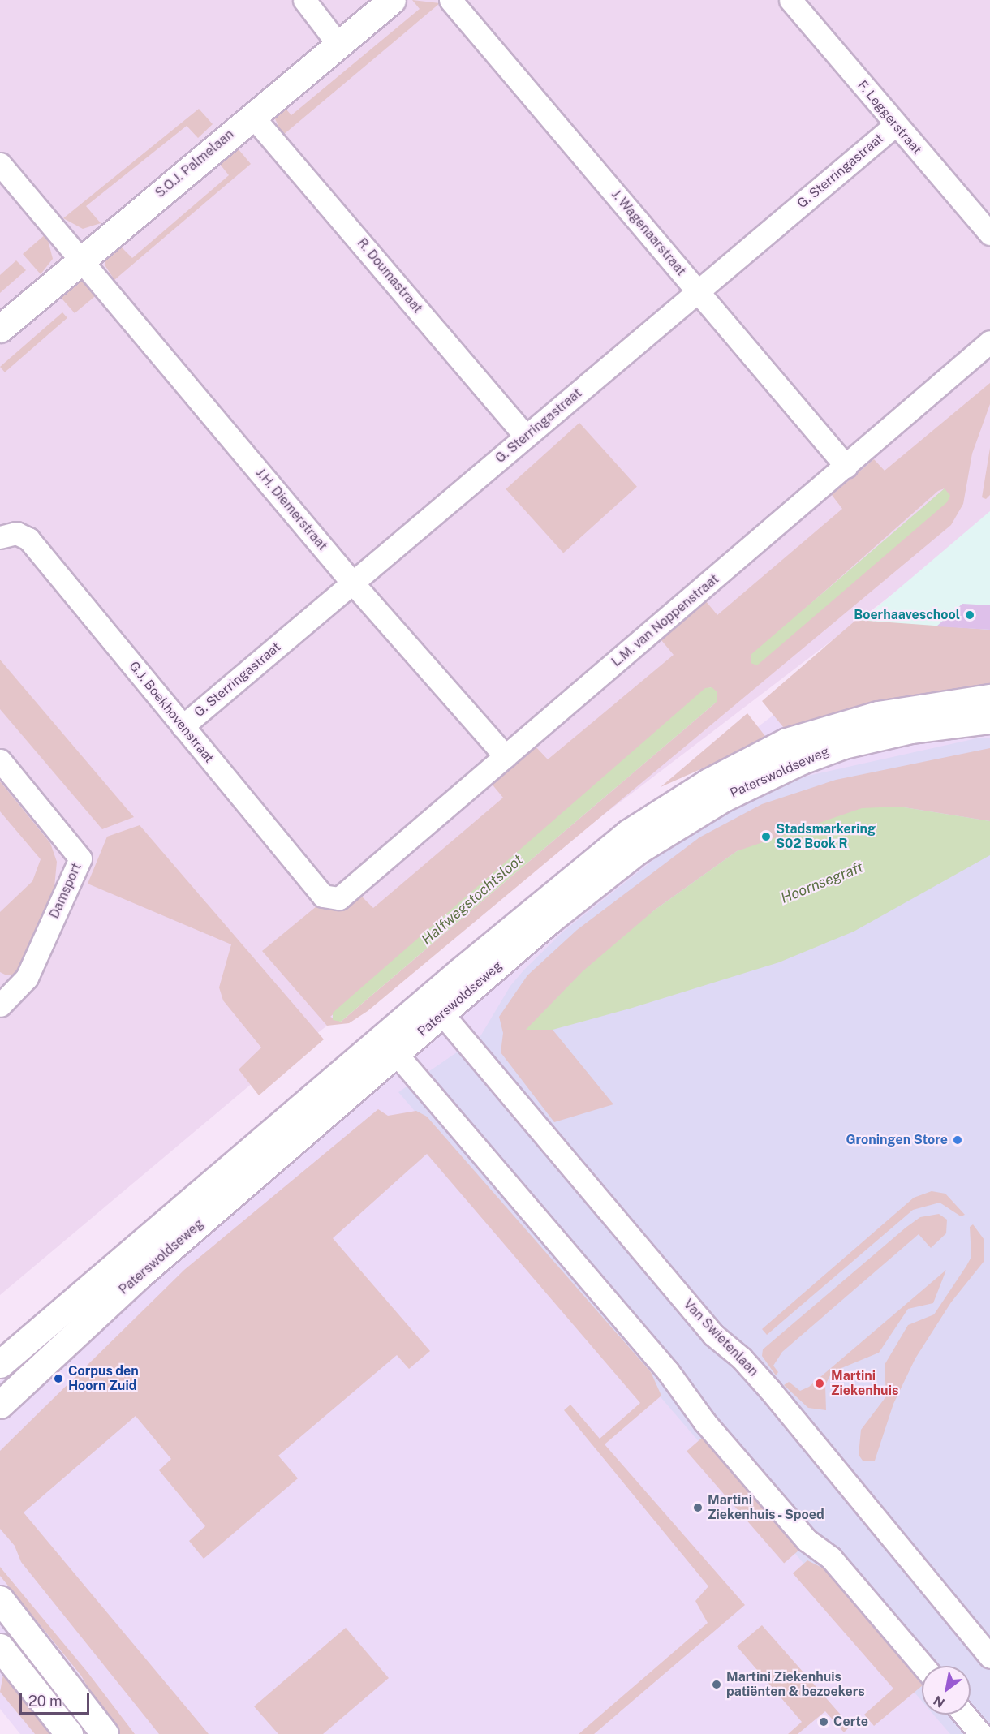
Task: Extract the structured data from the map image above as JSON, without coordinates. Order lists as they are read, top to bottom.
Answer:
{
  "streets": {
    "main road": ["S.O.J. Palmelaan", "Paterswoldseweg"],
    "street": [
      "F. Leggerstraat",
      "G. Sterringastraat",
      "J. Wagenaarstraat",
      "R. Doumastraat",
      "J.H. Diemerstraat",
      "L.M. van Noppenstraat",
      "G.J. Boekhovenstraat",
      "Damsport",
      "Van Swietenlaan"
    ]
  },
  "crossings": [
    ["F. Leggerstraat", "G. Sterringastraat"],
    ["S.O.J. Palmelaan", "R. Doumastraat"],
    ["S.O.J. Palmelaan", "J.H. Diemerstraat"],
    ["G. Sterringastraat", "J. Wagenaarstraat"],
    ["G. Sterringastraat", "R. Doumastraat"],
    ["G. Sterringastraat", "J.H. Diemerstraat"],
    ["G. Sterringastraat", "G.J. Boekhovenstraat"],
    ["J. Wagenaarstraat", "L.M. van Noppenstraat"],
    ["J.H. Diemerstraat", "L.M. van Noppenstraat"],
    ["L.M. van Noppenstraat", "G.J. Boekhovenstraat"],
    ["Paterswoldseweg", "Van Swietenlaan"]
  ],
  "water": ["Hoornsegraft", "Halfwegstochtsloot"],
  "places": [
    "Boerhaaveschool",
    "Stadsmarkering S02 Book R",
    "Groningen Store",
    "Corpus den Hoorn Zuid",
    "Martini Ziekenhuis",
    "Martini Ziekenhuis - Spoed",
    "Martini Ziekenhuis patiënten & bezoekers",
    "Certe"
  ],
  "scale_bar": "20 m",
  "north": "bottom left"
}
